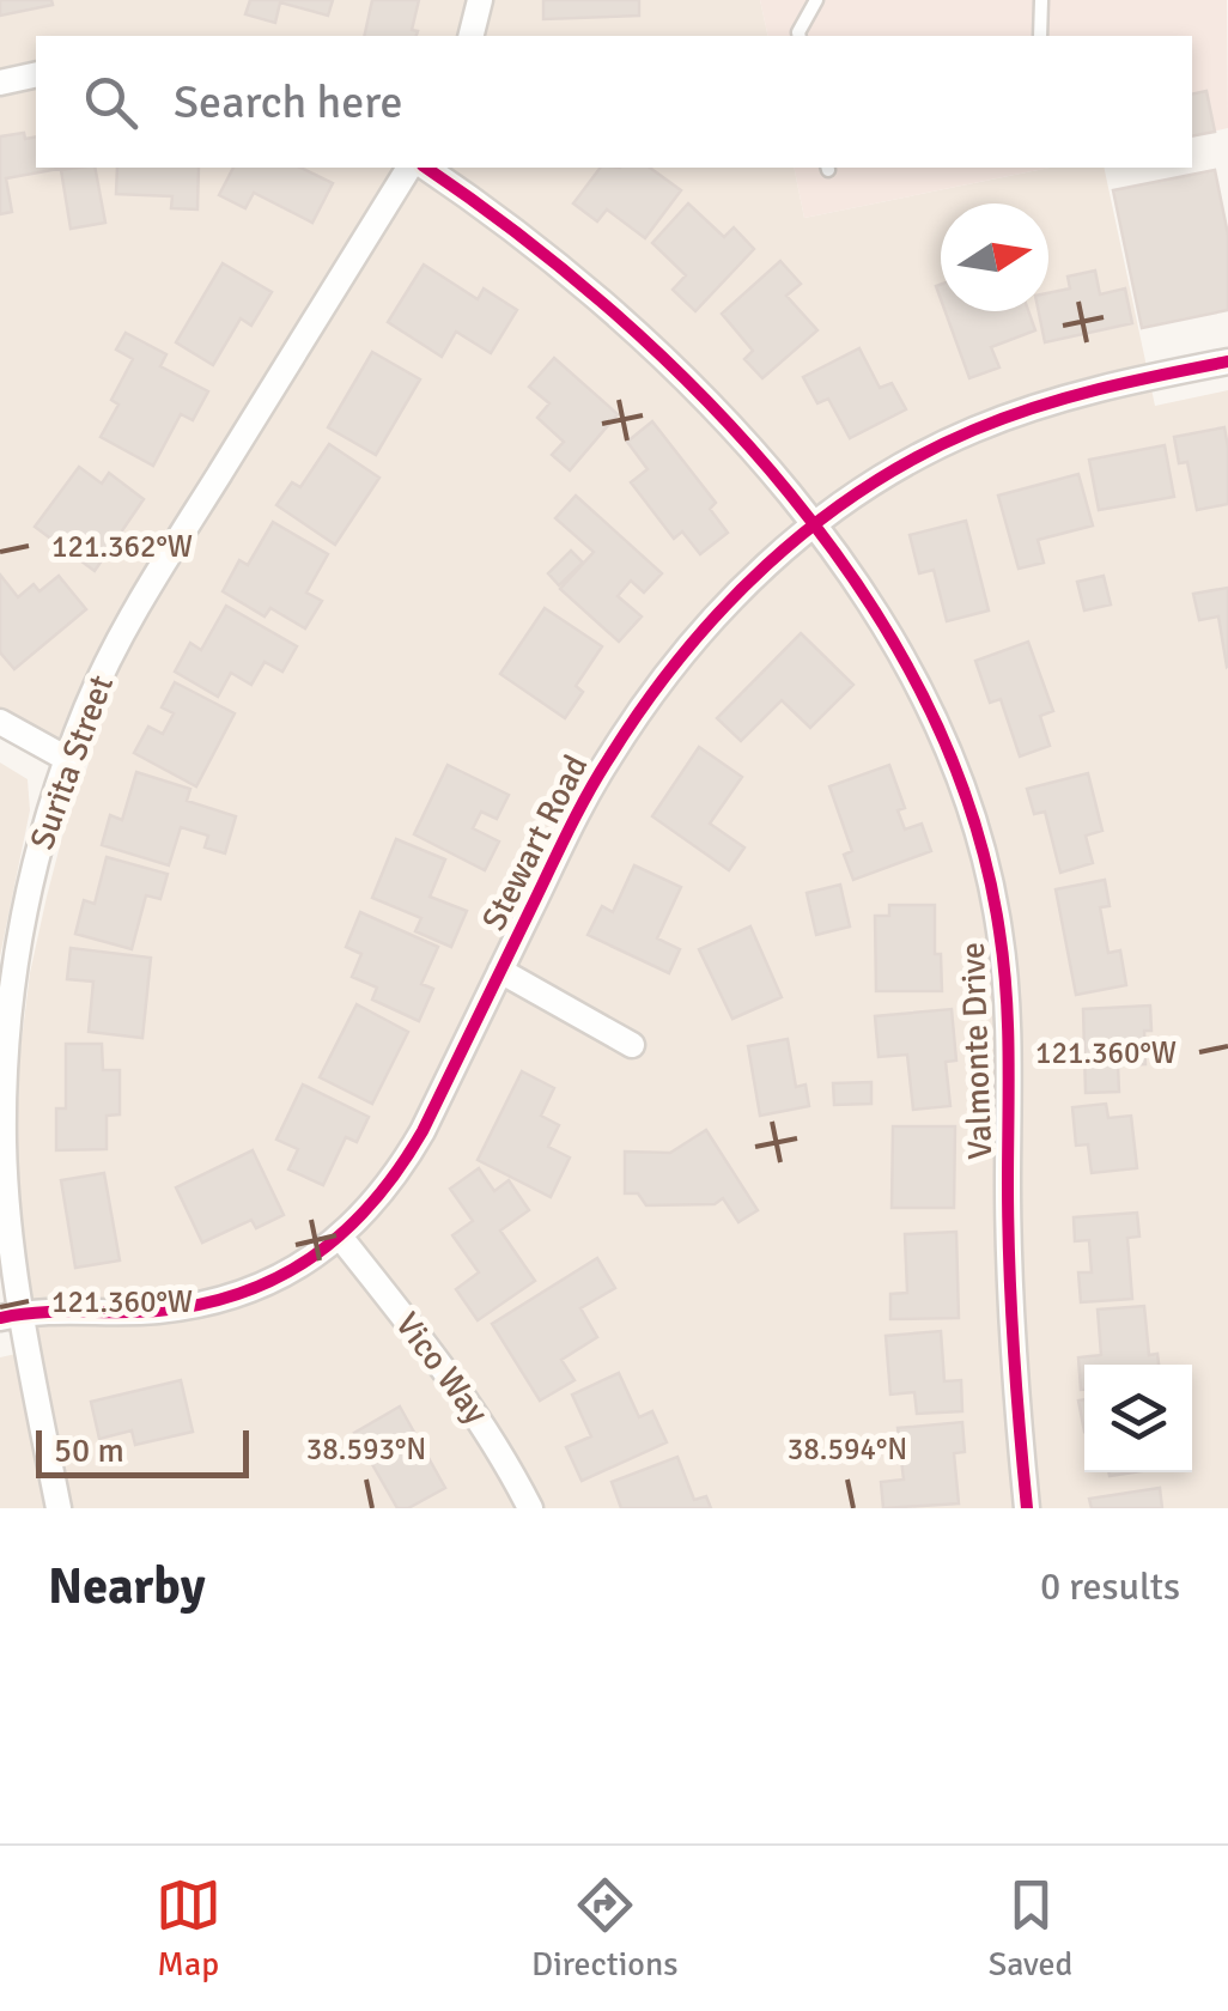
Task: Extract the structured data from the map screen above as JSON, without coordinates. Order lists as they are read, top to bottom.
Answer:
{
  "streets": {
    "street": [
      "Surita Street",
      "Stewart Road",
      "Valmonte Drive",
      "Vico Way"
    ]
  },
  "crossings": [
    ["Surita Street", "Stewart Road"],
    ["Stewart Road", "Valmonte Drive"],
    ["Stewart Road", "Vico Way"]
  ],
  "scale_bar": "50 m",
  "north": "right",
  "page": {
    "search": "Search here",
    "scale": "50 m",
    "heading": ["Nearby", "0 results"],
    "nav": ["Map", "Directions", "Saved"]
  },
  "coordinates": [
    "121.362°W",
    "121.360°W",
    "38.593°N",
    "38.594°N"
  ]
}
